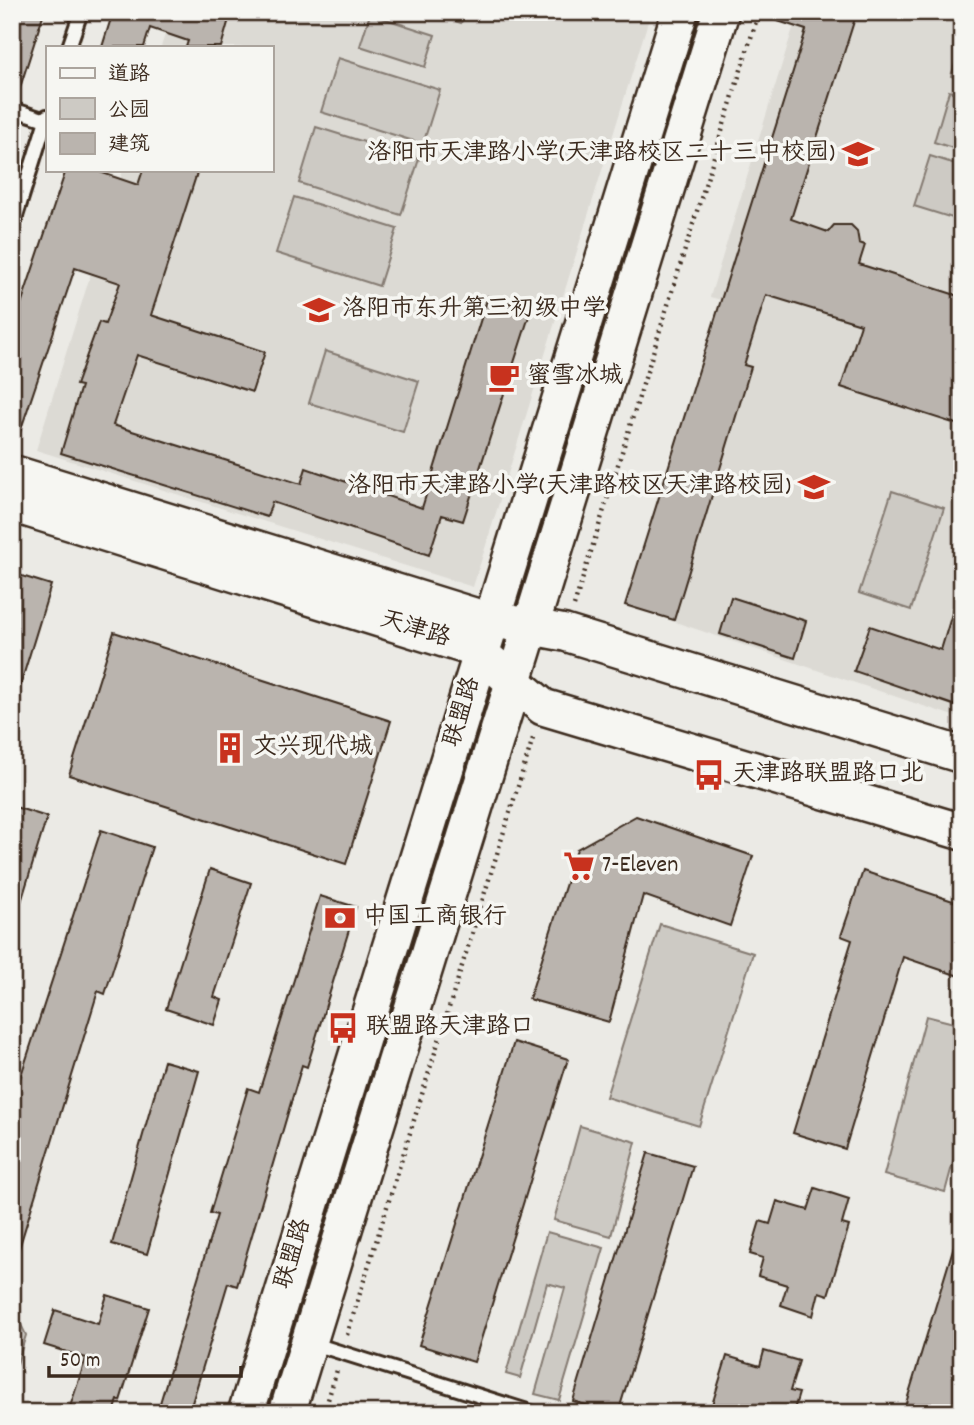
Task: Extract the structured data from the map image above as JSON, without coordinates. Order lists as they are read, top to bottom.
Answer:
{
  "streets": {
    "main road": ["天津路", "联盟路"]
  },
  "crossings": [
    ["天津路", "联盟路"]
  ],
  "places": {
    "school or university": ["洛阳市天津路小学(天津路校区二十三中校园)", "洛阳市东升第三初级中学", "洛阳市天津路小学(天津路校区天津路校园)"],
    "cafe": ["蜜雪冰城"],
    "building": ["文兴现代城"],
    "bus stop": ["天津路联盟路口北", "联盟路天津路口"],
    "supermarket": ["7-Eleven"],
    "bank": ["中国工商银行"]
  },
  "legend": ["道路", "公园", "建筑"],
  "scale_bar": "50 m"
}
